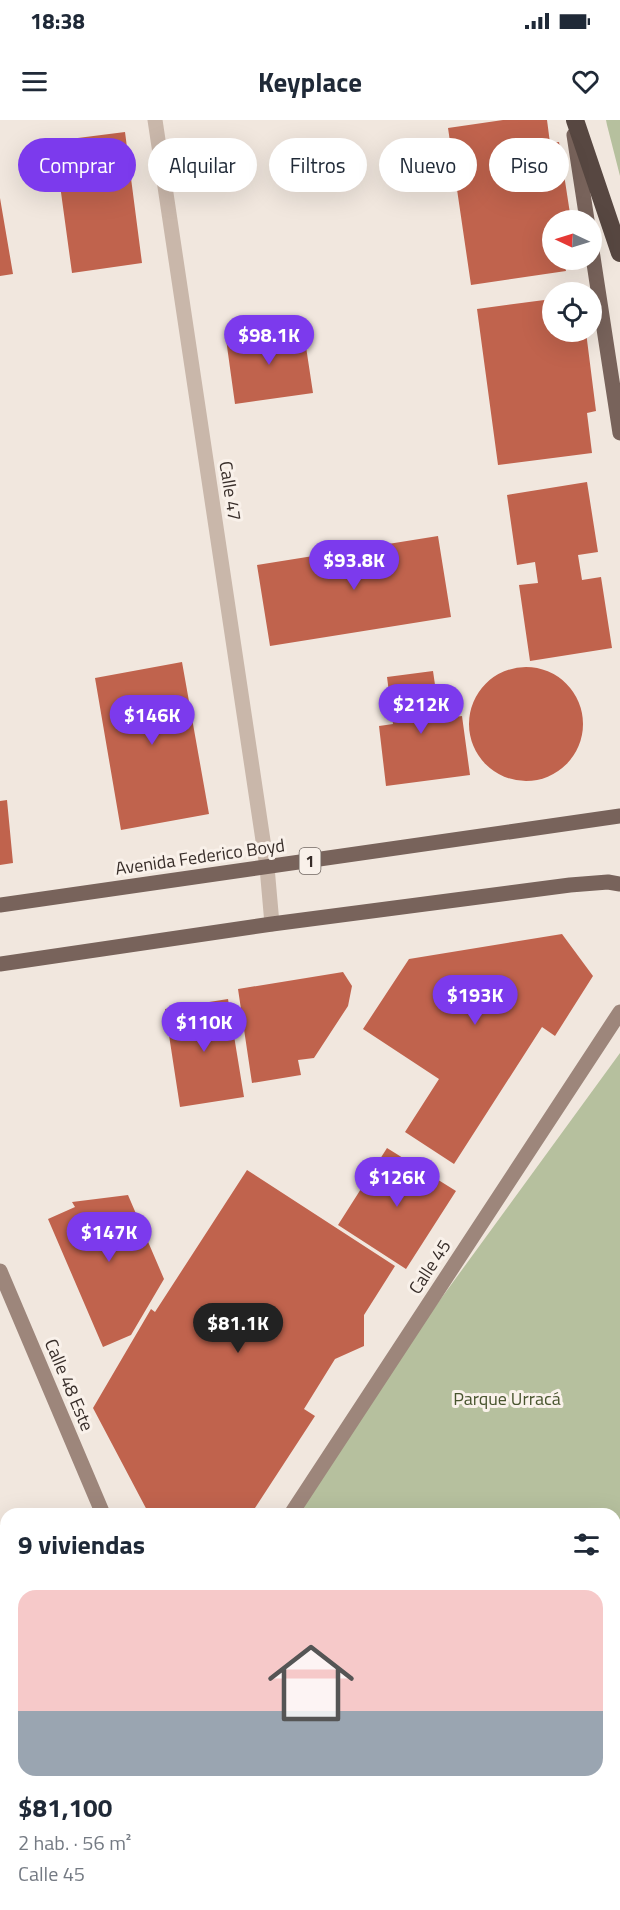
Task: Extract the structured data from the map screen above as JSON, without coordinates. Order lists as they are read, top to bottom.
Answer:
{
  "streets": {
    "main road": [
      "Avenida Federico Boyd",
      "1",
      "Calle 45",
      "Calle 48 Este"
    ],
    "street": ["Calle 47"]
  },
  "crossings": [
    ["Calle 47", "Avenida Federico Boyd"]
  ],
  "parks": ["Parque Urracá"],
  "north": "left",
  "page": {
    "status": "18:38",
    "header": "Keyplace",
    "chip": [
      "Comprar",
      "Alquilar",
      "Filtros",
      "Nuevo",
      "Piso"
    ],
    "price": [
      "$98.1K",
      "$93.8K",
      "$212K",
      "$146K",
      "$193K",
      "$110K",
      "$126K",
      "$147K",
      "$81.1K"
    ],
    "heading": "9 viviendas",
    "list": [
      {
        "name": "$81,100",
        "note": "2 hab. · 56 m² · Calle 45"
      }
    ]
  }
}
